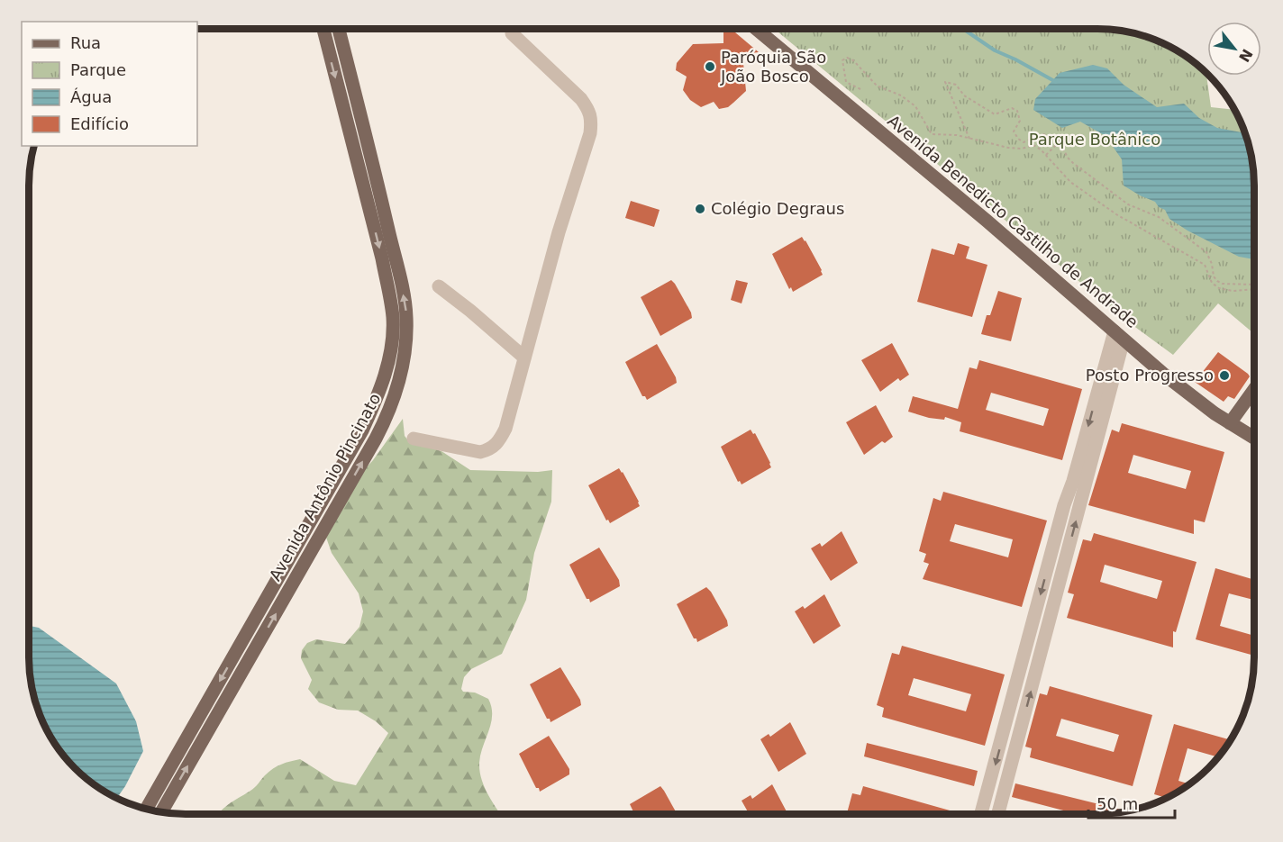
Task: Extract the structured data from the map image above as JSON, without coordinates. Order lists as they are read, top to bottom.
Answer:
{
  "streets": {
    "main road": ["Avenida Benedicto Castilho de Andrade", "Avenida Antônio Pincinato"]
  },
  "parks": ["Parque Botânico"],
  "places": ["Paróquia São João Bosco", "Colégio Degraus", "Posto Progresso"],
  "legend": [
    "Rua",
    "Parque",
    "Água",
    "Edifício"
  ],
  "scale_bar": "50 m",
  "north": "bottom right"
}
